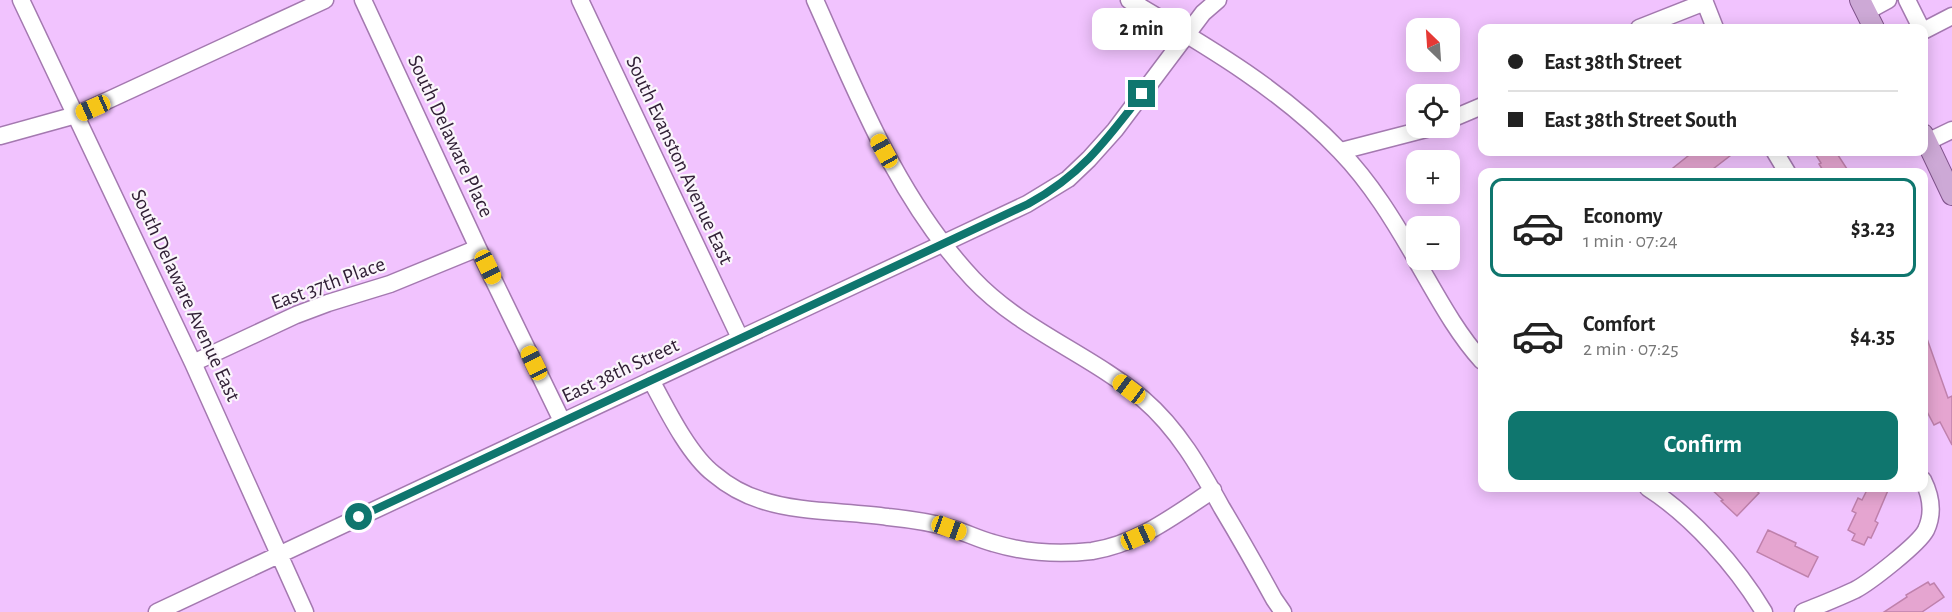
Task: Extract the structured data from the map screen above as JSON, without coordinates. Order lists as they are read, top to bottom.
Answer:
{
  "streets": {
    "street": [
      "South Delaware Place",
      "South Evanston Avenue East",
      "East 37th Place",
      "South Delaware Avenue East",
      "East 38th Street"
    ]
  },
  "crossings": [
    ["South Delaware Place", "East 37th Place"],
    ["South Delaware Place", "East 38th Street"],
    ["South Evanston Avenue East", "East 38th Street"],
    ["East 37th Place", "South Delaware Avenue East"],
    ["South Delaware Avenue East", "East 38th Street"]
  ],
  "north": "top left",
  "page": {
    "bubble": "2 min",
    "map_buttons": ["+", "−"],
    "banner": ["East 38th Street", "East 38th Street South"],
    "list": [
      {
        "name": "Economy",
        "note": "1 min · 07:24",
        "value": "$3.23"
      },
      {
        "name": "Comfort",
        "note": "2 min · 07:25",
        "value": "$4.35"
      }
    ],
    "buttons": "Confirm"
  }
}
